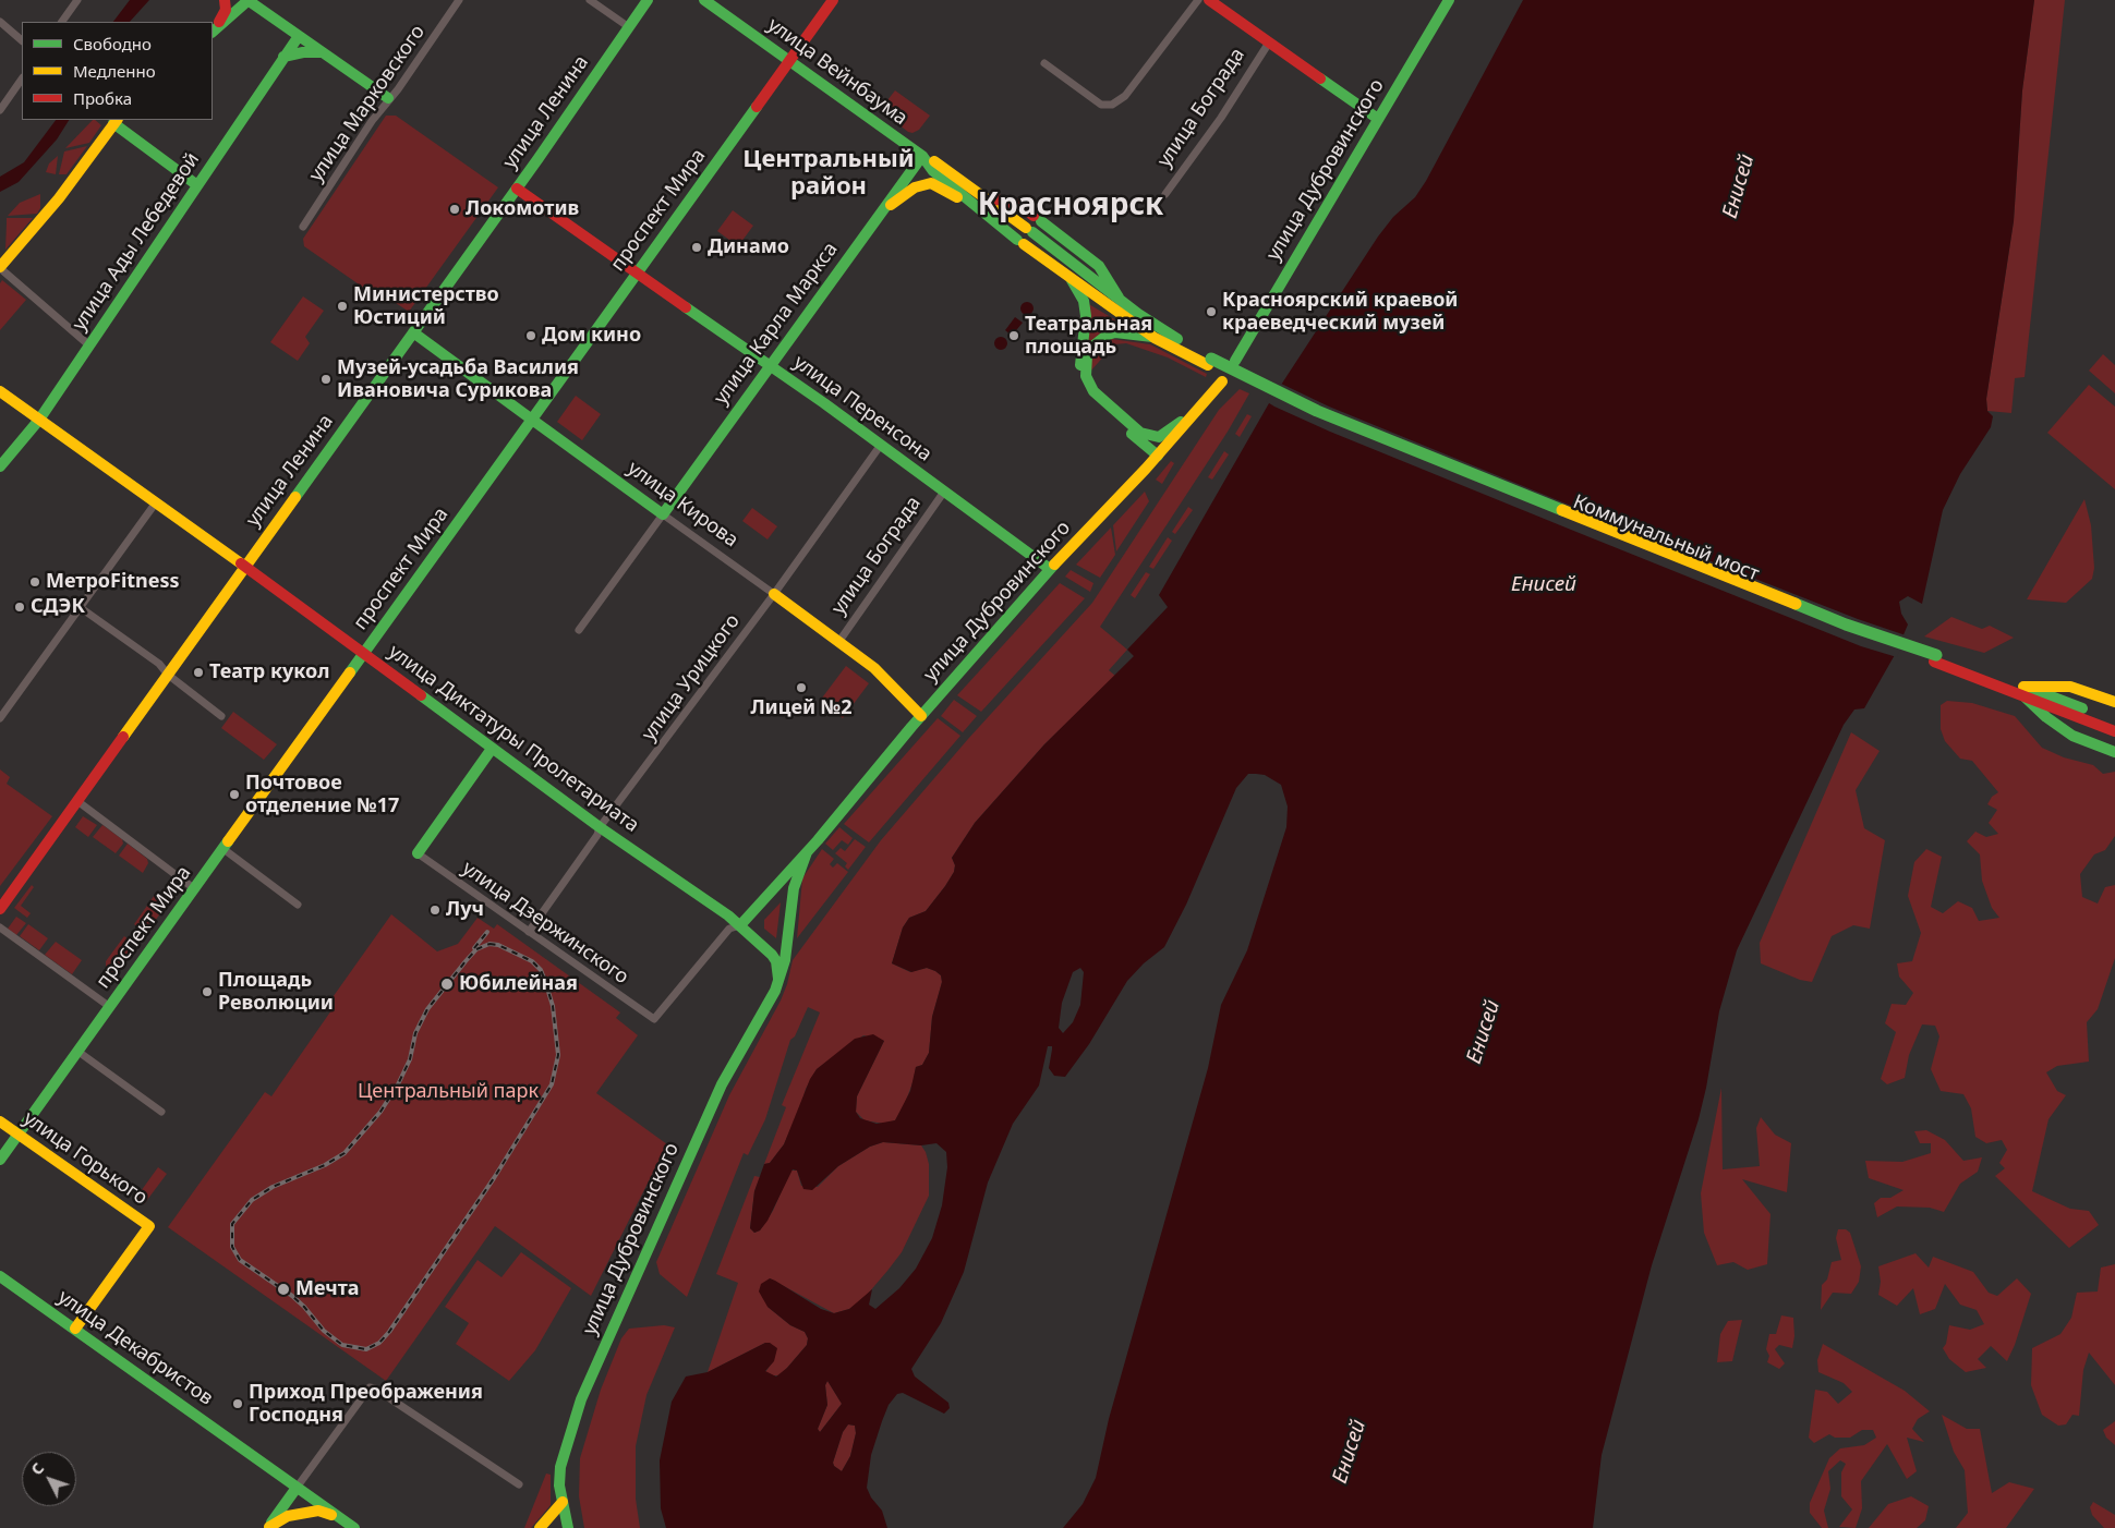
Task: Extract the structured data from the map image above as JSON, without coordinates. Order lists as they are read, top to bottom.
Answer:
{
  "streets": {
    "main road": [
      "улица Вейнбаума",
      "улица Ленина",
      "улица Дубровинского",
      "проспект Мира",
      "улица Ады Лебедевой",
      "улица Карла Маркса",
      "улица Перенсона",
      "улица Кирова",
      "Коммунальный мост",
      "улица Диктатуры Пролетариата",
      "улица Горького",
      "улица Декабристов"
    ],
    "street": [
      "улица Марковского",
      "улица Бограда",
      "улица Урицкого",
      "улица Дзержинского"
    ]
  },
  "crossings": [
    ["улица Вейнбаума", "проспект Мира"],
    ["улица Вейнбаума", "улица Карла Маркса"],
    ["улица Вейнбаума", "Коммунальный мост"],
    ["улица Бограда", "улица Перенсона"],
    ["улица Бограда", "улица Кирова"],
    ["улица Ленина", "улица Перенсона"],
    ["улица Ленина", "улица Кирова"],
    ["улица Ленина", "улица Диктатуры Пролетариата"],
    ["улица Дубровинского", "улица Перенсона"],
    ["улица Дубровинского", "улица Кирова"],
    ["улица Дубровинского", "улица Диктатуры Пролетариата"],
    ["улица Дубровинского", "улица Дзержинского"],
    ["проспект Мира", "улица Перенсона"],
    ["проспект Мира", "улица Кирова"],
    ["проспект Мира", "улица Диктатуры Пролетариата"],
    ["проспект Мира", "улица Горького"],
    ["улица Ады Лебедевой", "улица Диктатуры Пролетариата"],
    ["улица Карла Маркса", "улица Перенсона"],
    ["улица Карла Маркса", "улица Кирова"],
    ["улица Перенсона", "улица Урицкого"],
    ["улица Кирова", "улица Урицкого"],
    ["улица Урицкого", "улица Диктатуры Пролетариата"],
    ["улица Урицкого", "улица Дзержинского"],
    ["улица Горького", "улица Декабристов"]
  ],
  "districts": ["Центральный район", "Красноярск"],
  "water": ["Енисей"],
  "parks": ["Центральный парк"],
  "places": [
    "Локомотив",
    "Динамо",
    "Министерство Юстиций",
    "Красноярский краевой краеведческий музей",
    "Дом кино",
    "Театральная площадь",
    "Музей-усадьба Василия Ивановича Сурикова",
    "МетроFitness",
    "СДЭК",
    "Театр кукол",
    "Лицей №2",
    "Почтовое отделение №17",
    "Луч",
    "Юбилейная",
    "Площадь Революции",
    "Мечта",
    "Приход Преображения Господня"
  ],
  "legend": ["Свободно", "Медленно", "Пробка"],
  "north": "top left"
}
